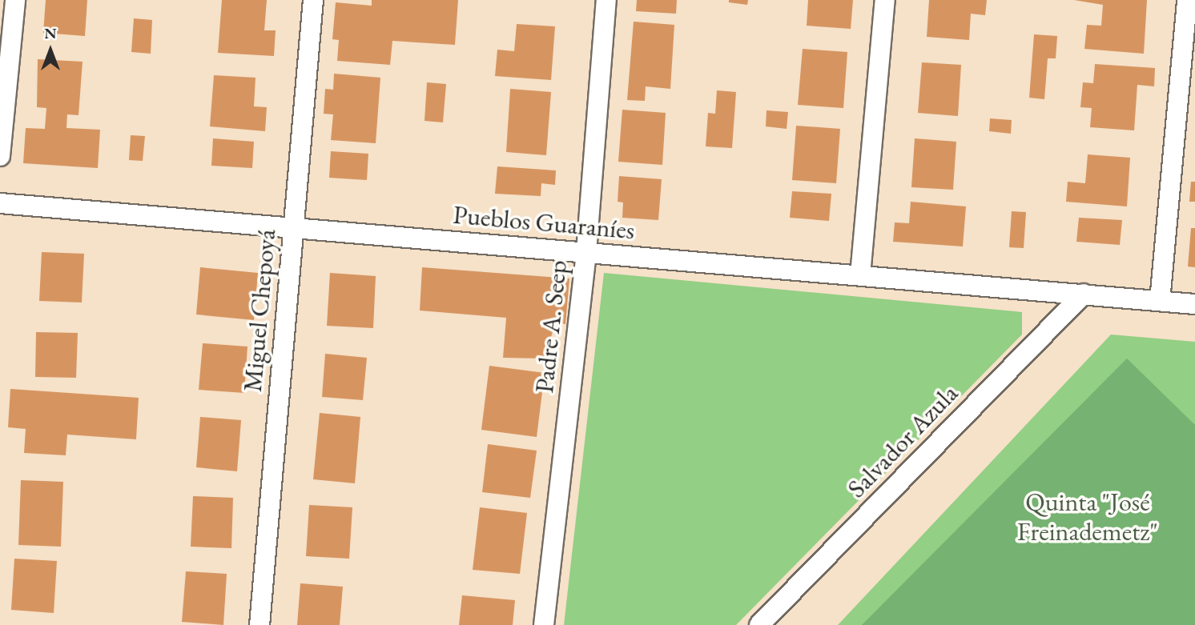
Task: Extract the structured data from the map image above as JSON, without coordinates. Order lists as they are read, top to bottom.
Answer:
{
  "streets": {
    "street": [
      "Pueblos Guaraníes",
      "Miguel Chepoyá",
      "Padre A. Seep",
      "Salvador Azula"
    ]
  },
  "crossings": [
    ["Pueblos Guaraníes", "Miguel Chepoyá"],
    ["Pueblos Guaraníes", "Padre A. Seep"],
    ["Pueblos Guaraníes", "Salvador Azula"]
  ],
  "parks": ["Quinta \"José Freinademetz\""],
  "north": "top"
}
